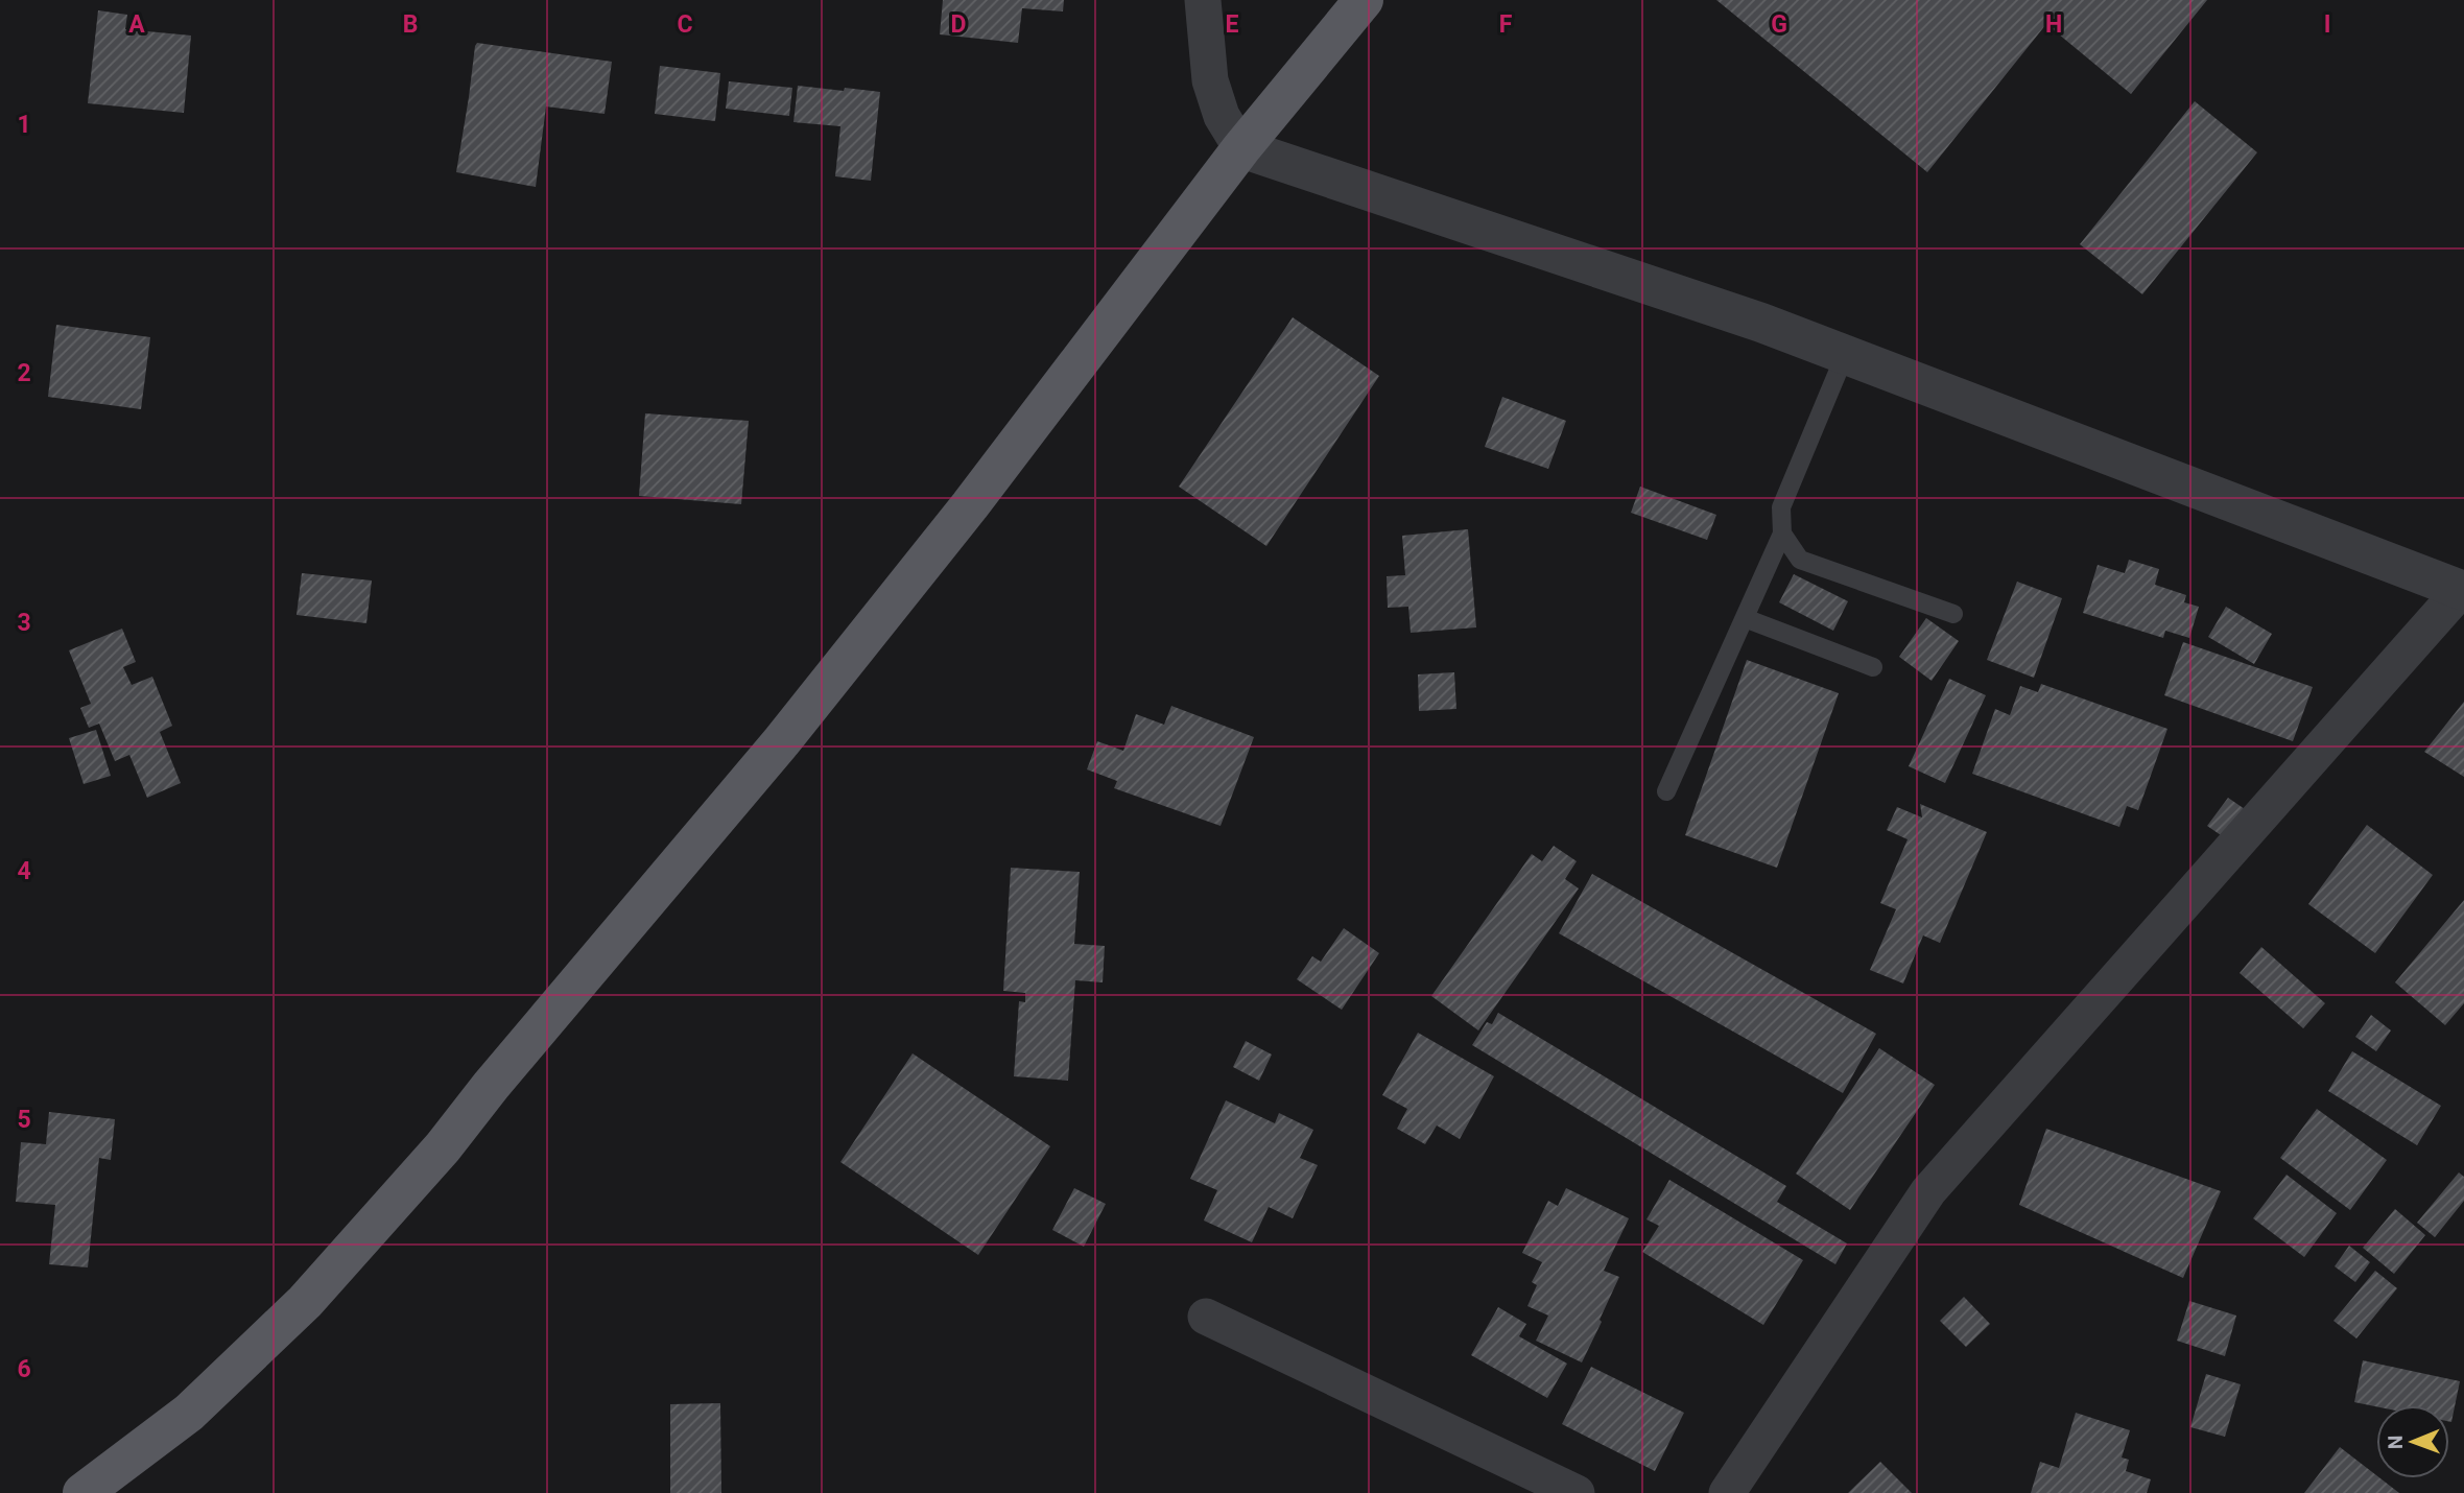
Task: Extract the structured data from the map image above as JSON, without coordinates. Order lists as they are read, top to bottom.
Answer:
{
  "north": "left",
  "grid": {
    "columns": [
      "A",
      "B",
      "C",
      "D",
      "E",
      "F",
      "G",
      "H",
      "I"
    ],
    "rows": [
      "1",
      "2",
      "3",
      "4",
      "5",
      "6"
    ]
  }
}
